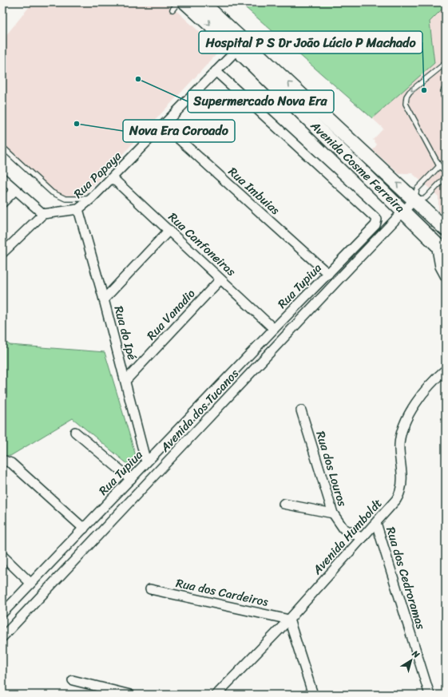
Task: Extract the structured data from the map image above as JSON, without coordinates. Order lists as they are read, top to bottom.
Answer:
{
  "streets": {
    "main road": ["Avenida Cosme Ferreira"],
    "street": [
      "Rua Papaya",
      "Rua Imbuias",
      "Rua Canfoneiras",
      "Rua Tupiua",
      "Rua Vanadio",
      "Rua do Ipé",
      "Avenida dos Tucanos",
      "Rua dos Louros",
      "Avenida Humboldt",
      "Rua dos Cedroramas",
      "Rua dos Cardeiros"
    ]
  },
  "crossings": [
    ["Avenida Cosme Ferreira", "Rua Papaya"],
    ["Avenida Cosme Ferreira", "Avenida dos Tucanos"],
    ["Rua Papaya", "Rua Imbuias"],
    ["Rua Papaya", "Rua Canfoneiras"],
    ["Rua Papaya", "Rua Tupiua"],
    ["Rua Papaya", "Rua do Ipé"],
    ["Rua Imbuias", "Rua Tupiua"],
    ["Rua Canfoneiras", "Rua Tupiua"],
    ["Rua Canfoneiras", "Rua Vanadio"],
    ["Rua Tupiua", "Rua do Ipé"],
    ["Rua Vanadio", "Rua do Ipé"],
    ["Rua dos Louros", "Avenida Humboldt"],
    ["Avenida Humboldt", "Rua dos Cedroramas"],
    ["Avenida Humboldt", "Rua dos Cardeiros"]
  ],
  "places": ["Supermercado Nova Era", "Hospital P S Dr João Lúcio P Machado", "Nova Era Coroado"],
  "north": "top right"
}
